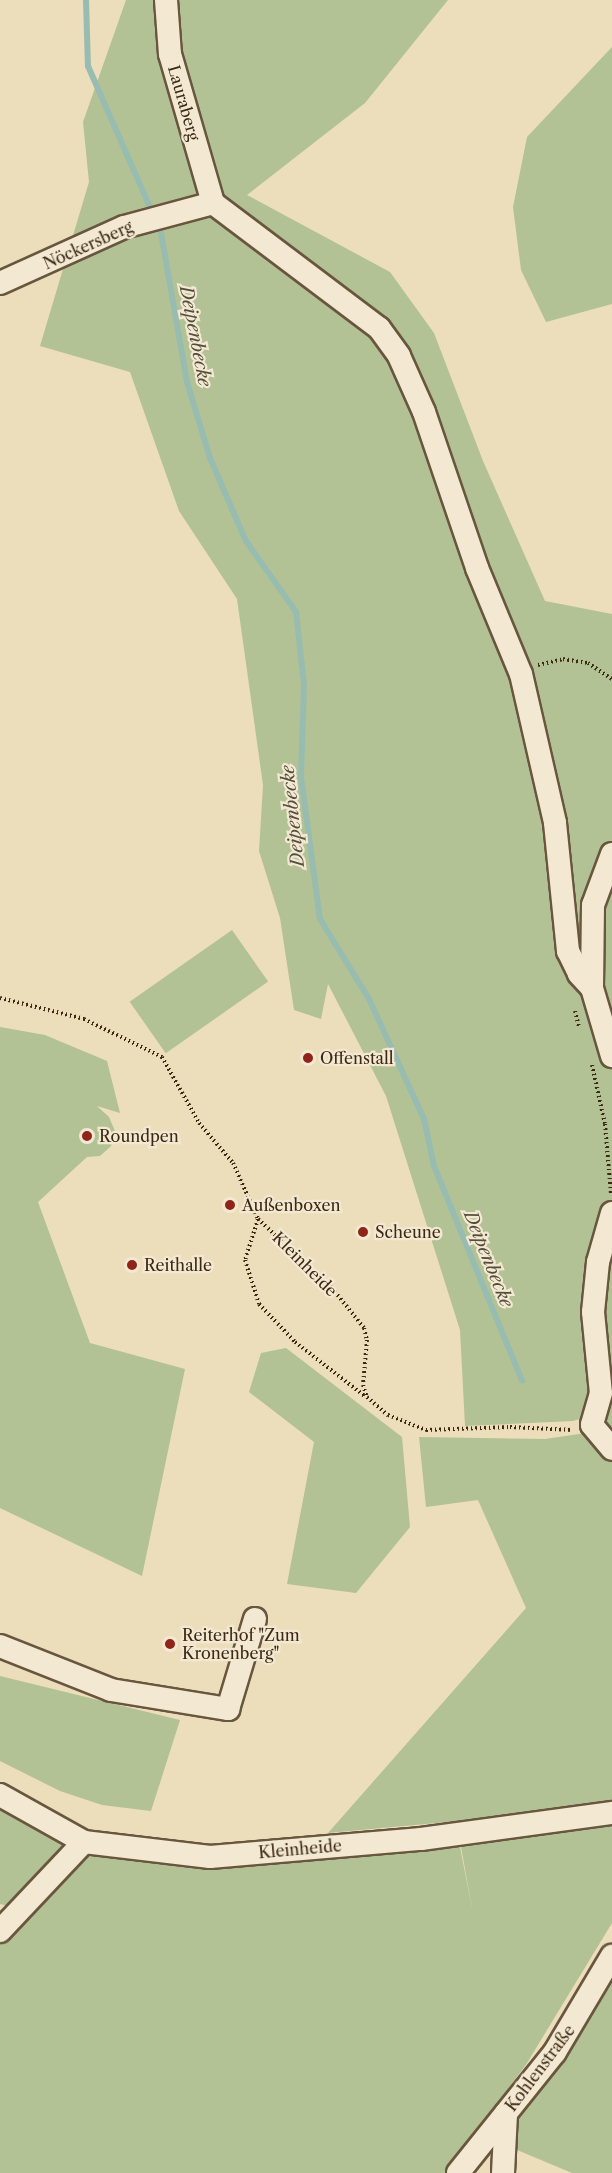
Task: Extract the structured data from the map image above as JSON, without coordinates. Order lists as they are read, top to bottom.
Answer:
{
  "streets": {
    "street": [
      "Lauraberg",
      "Nöckersberg",
      "Kleinheide",
      "Kohlenstraße"
    ]
  },
  "crossings": [
    ["Lauraberg", "Nöckersberg"]
  ],
  "water": ["Deipenbecke"],
  "places": [
    "Offenstall",
    "Roundpen",
    "Außenboxen",
    "Scheune",
    "Reithalle",
    "Reiterhof \"Zum Kronenberg\""
  ]
}
